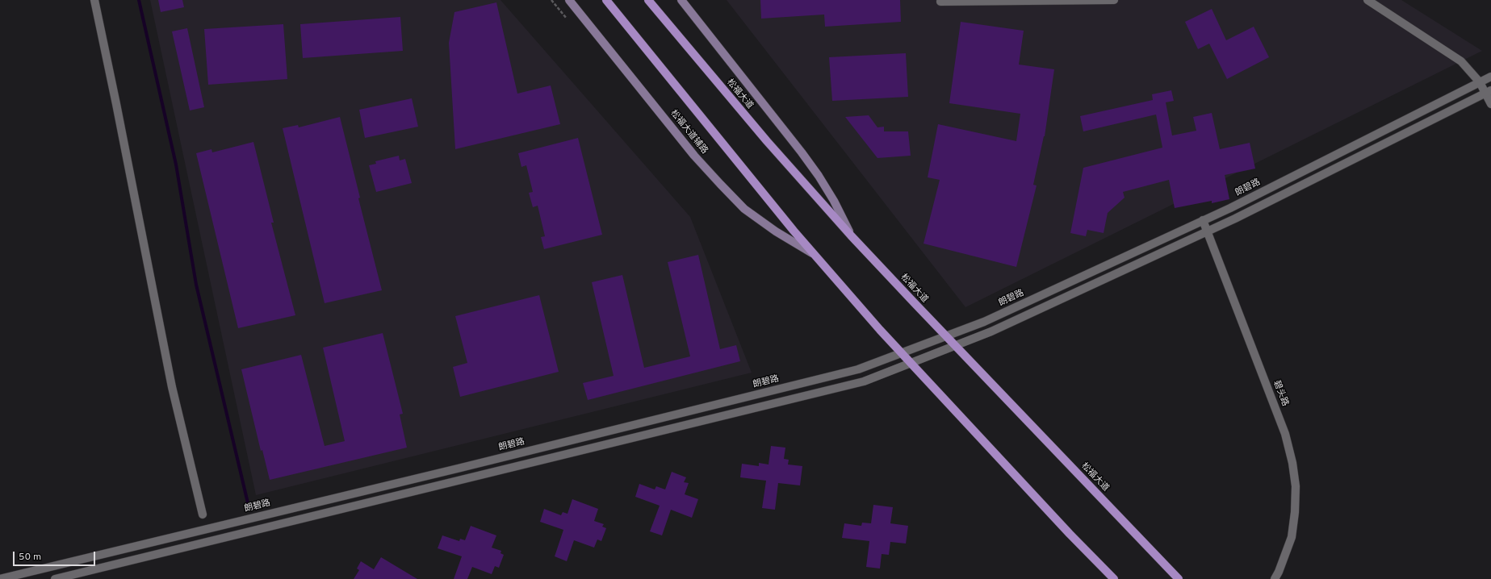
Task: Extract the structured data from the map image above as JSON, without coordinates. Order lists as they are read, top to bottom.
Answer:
{
  "streets": {
    "main road": ["松福大道", "松福大道辅路"],
    "street": ["朗碧路", "碧头路"]
  },
  "crossings": [
    ["松福大道", "朗碧路"],
    ["朗碧路", "碧头路"]
  ],
  "scale_bar": "50 m"
}
